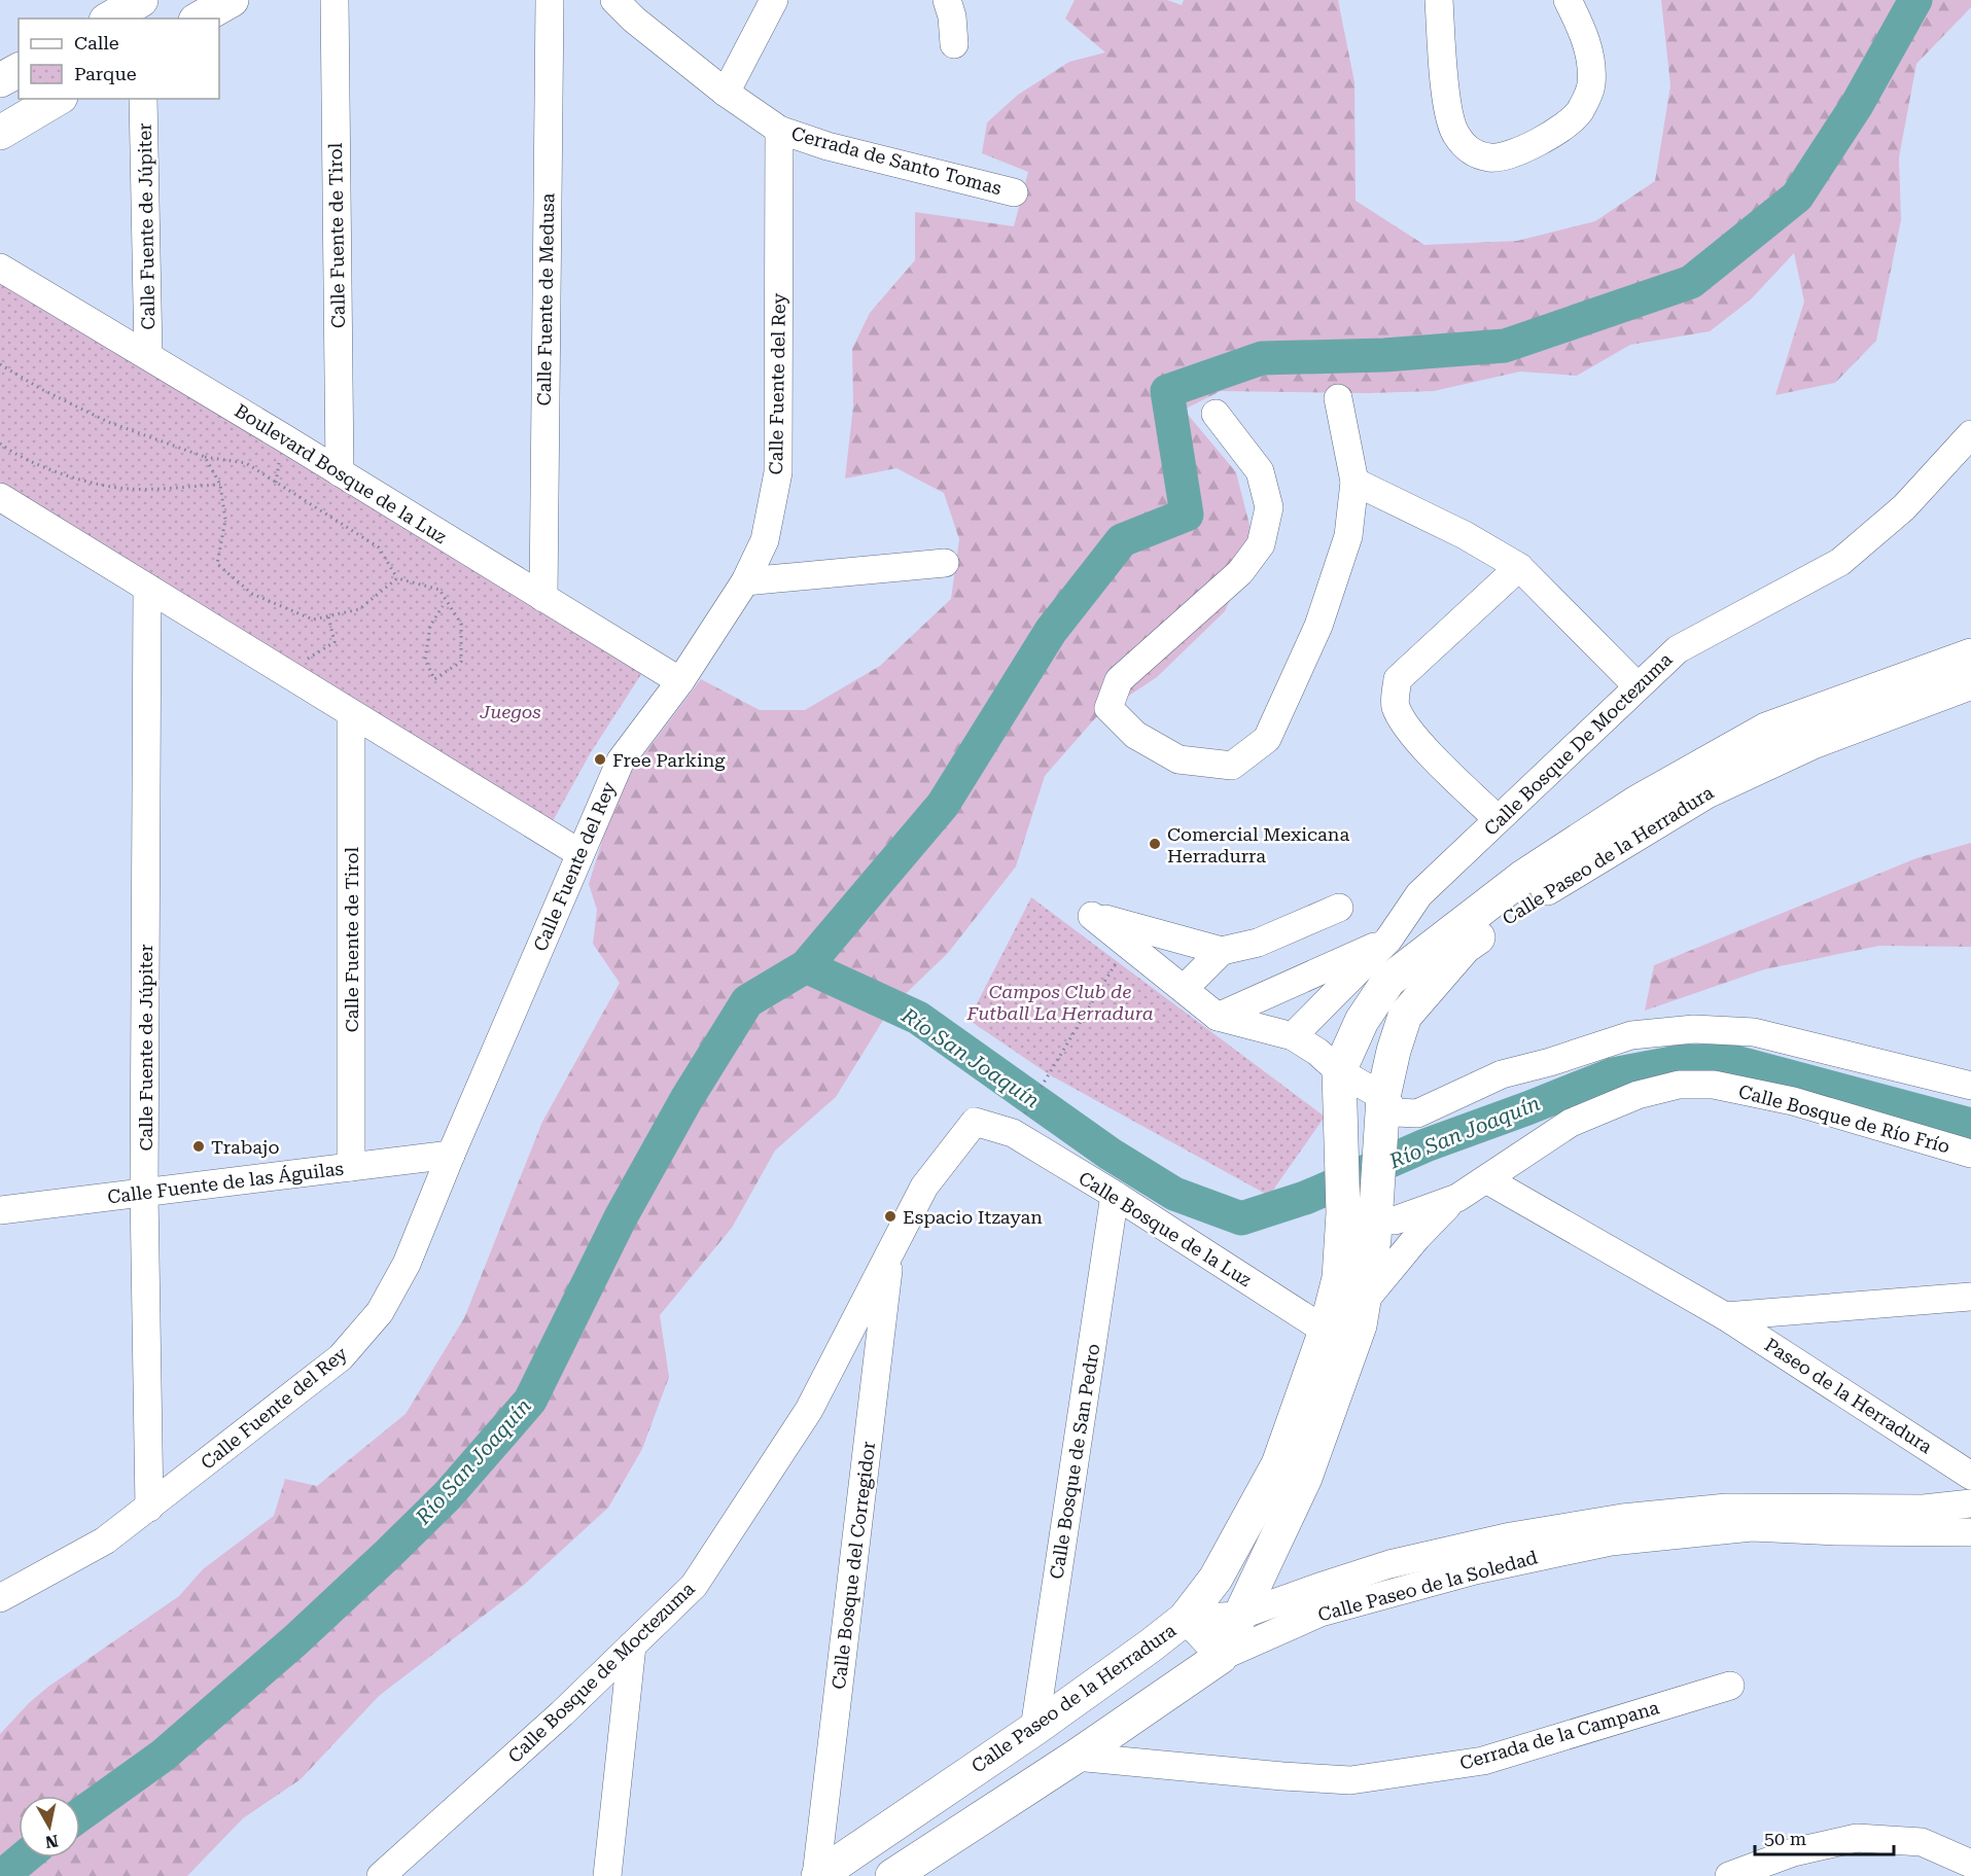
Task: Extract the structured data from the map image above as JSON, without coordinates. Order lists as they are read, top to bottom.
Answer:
{
  "streets": {
    "main road": ["Calle Paseo de la Herradura"],
    "street": [
      "Cerrada de Santo Tomas",
      "Calle Fuente de Júpiter",
      "Calle Fuente de Tirol",
      "Calle Fuente de Medusa",
      "Calle Fuente del Rey",
      "Boulevard Bosque de la Luz",
      "Calle Bosque De Moctezuma",
      "Calle Bosque de Río Frío",
      "Calle Fuente de las Águilas",
      "Calle Bosque de la Luz",
      "Paseo de la Herradura",
      "Calle Bosque de San Pedro",
      "Calle Bosque del Corregidor",
      "Calle Paseo de la Soledad",
      "Calle Bosque de Moctezuma",
      "Cerrada de la Campana"
    ]
  },
  "crossings": [
    ["Cerrada de Santo Tomas", "Calle Fuente del Rey"],
    ["Calle Fuente de Júpiter", "Calle Fuente del Rey"],
    ["Calle Fuente de Júpiter", "Boulevard Bosque de la Luz"],
    ["Calle Fuente de Júpiter", "Calle Fuente de las Águilas"],
    ["Calle Fuente de Tirol", "Boulevard Bosque de la Luz"],
    ["Calle Fuente de Tirol", "Calle Fuente de las Águilas"],
    ["Calle Fuente de Medusa", "Boulevard Bosque de la Luz"],
    ["Calle Fuente del Rey", "Boulevard Bosque de la Luz"],
    ["Calle Fuente del Rey", "Calle Fuente de las Águilas"],
    ["Calle Paseo de la Herradura", "Calle Bosque de Río Frío"],
    ["Calle Paseo de la Herradura", "Calle Bosque de la Luz"],
    ["Calle Paseo de la Herradura", "Calle Bosque de San Pedro"],
    ["Calle Paseo de la Herradura", "Calle Bosque del Corregidor"],
    ["Calle Paseo de la Herradura", "Calle Paseo de la Soledad"],
    ["Calle Bosque de la Luz", "Calle Bosque de San Pedro"],
    ["Calle Bosque de la Luz", "Calle Bosque de Moctezuma"],
    ["Calle Bosque del Corregidor", "Calle Bosque de Moctezuma"]
  ],
  "water": ["Río San Joaquín"],
  "parks": ["Juegos", "Campos Club de Futball La Herradura"],
  "places": [
    "Free Parking",
    "Comercial Mexicana Herradurra",
    "Trabajo",
    "Espacio Itzayan"
  ],
  "legend": ["Calle", "Parque"],
  "scale_bar": "50 m",
  "north": "bottom"
}
